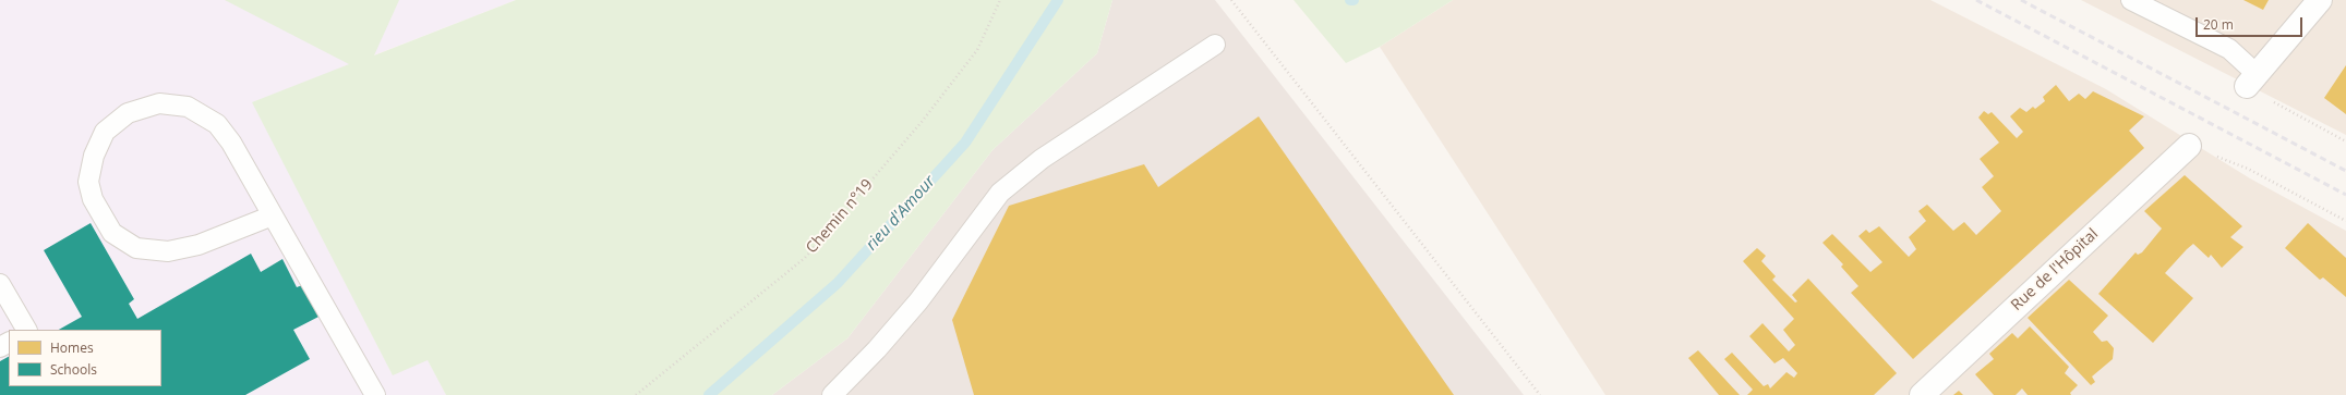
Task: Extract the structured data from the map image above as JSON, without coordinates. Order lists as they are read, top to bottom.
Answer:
{
  "streets": {
    "street": ["Rue de l'Hôpital"],
    "path": ["Chemin n°19"]
  },
  "water": ["rieu d'Amour"],
  "legend": ["Homes", "Schools"],
  "scale_bar": "20 m"
}
